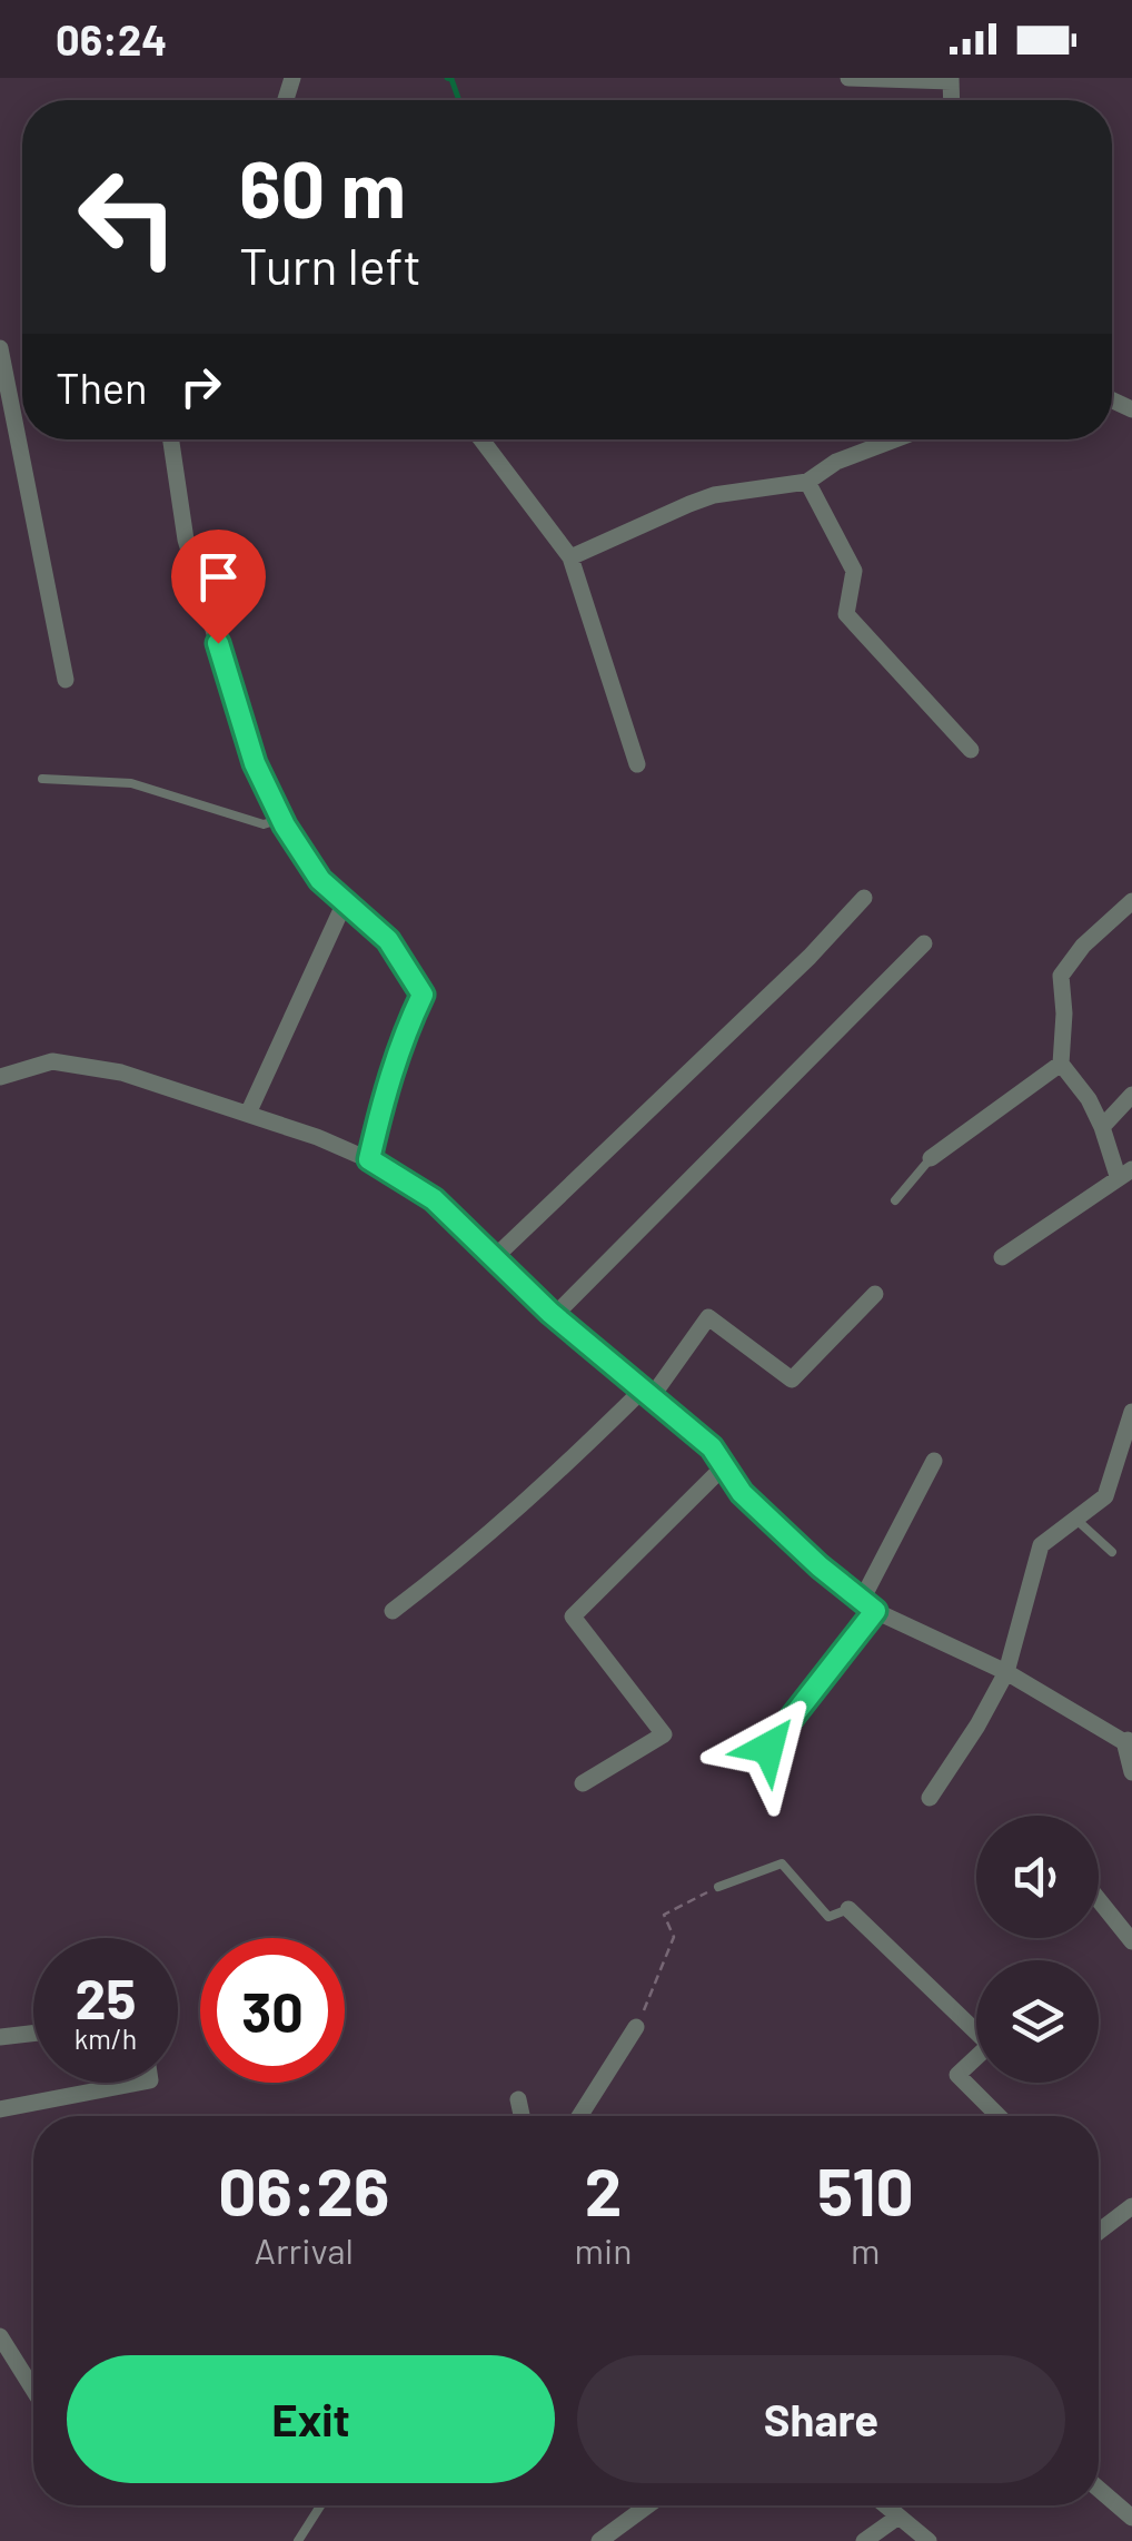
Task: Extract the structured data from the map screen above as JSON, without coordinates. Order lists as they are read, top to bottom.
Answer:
{
  "page": {
    "status": "06:24",
    "turn": ["60 m", "Turn left"],
    "then": "Then",
    "speed": "25 km/h",
    "limit": "30",
    "eta": [
      "06:26",
      "Arrival",
      "2",
      "min",
      "510",
      "m"
    ],
    "buttons": ["Exit", "Share"]
  }
}
